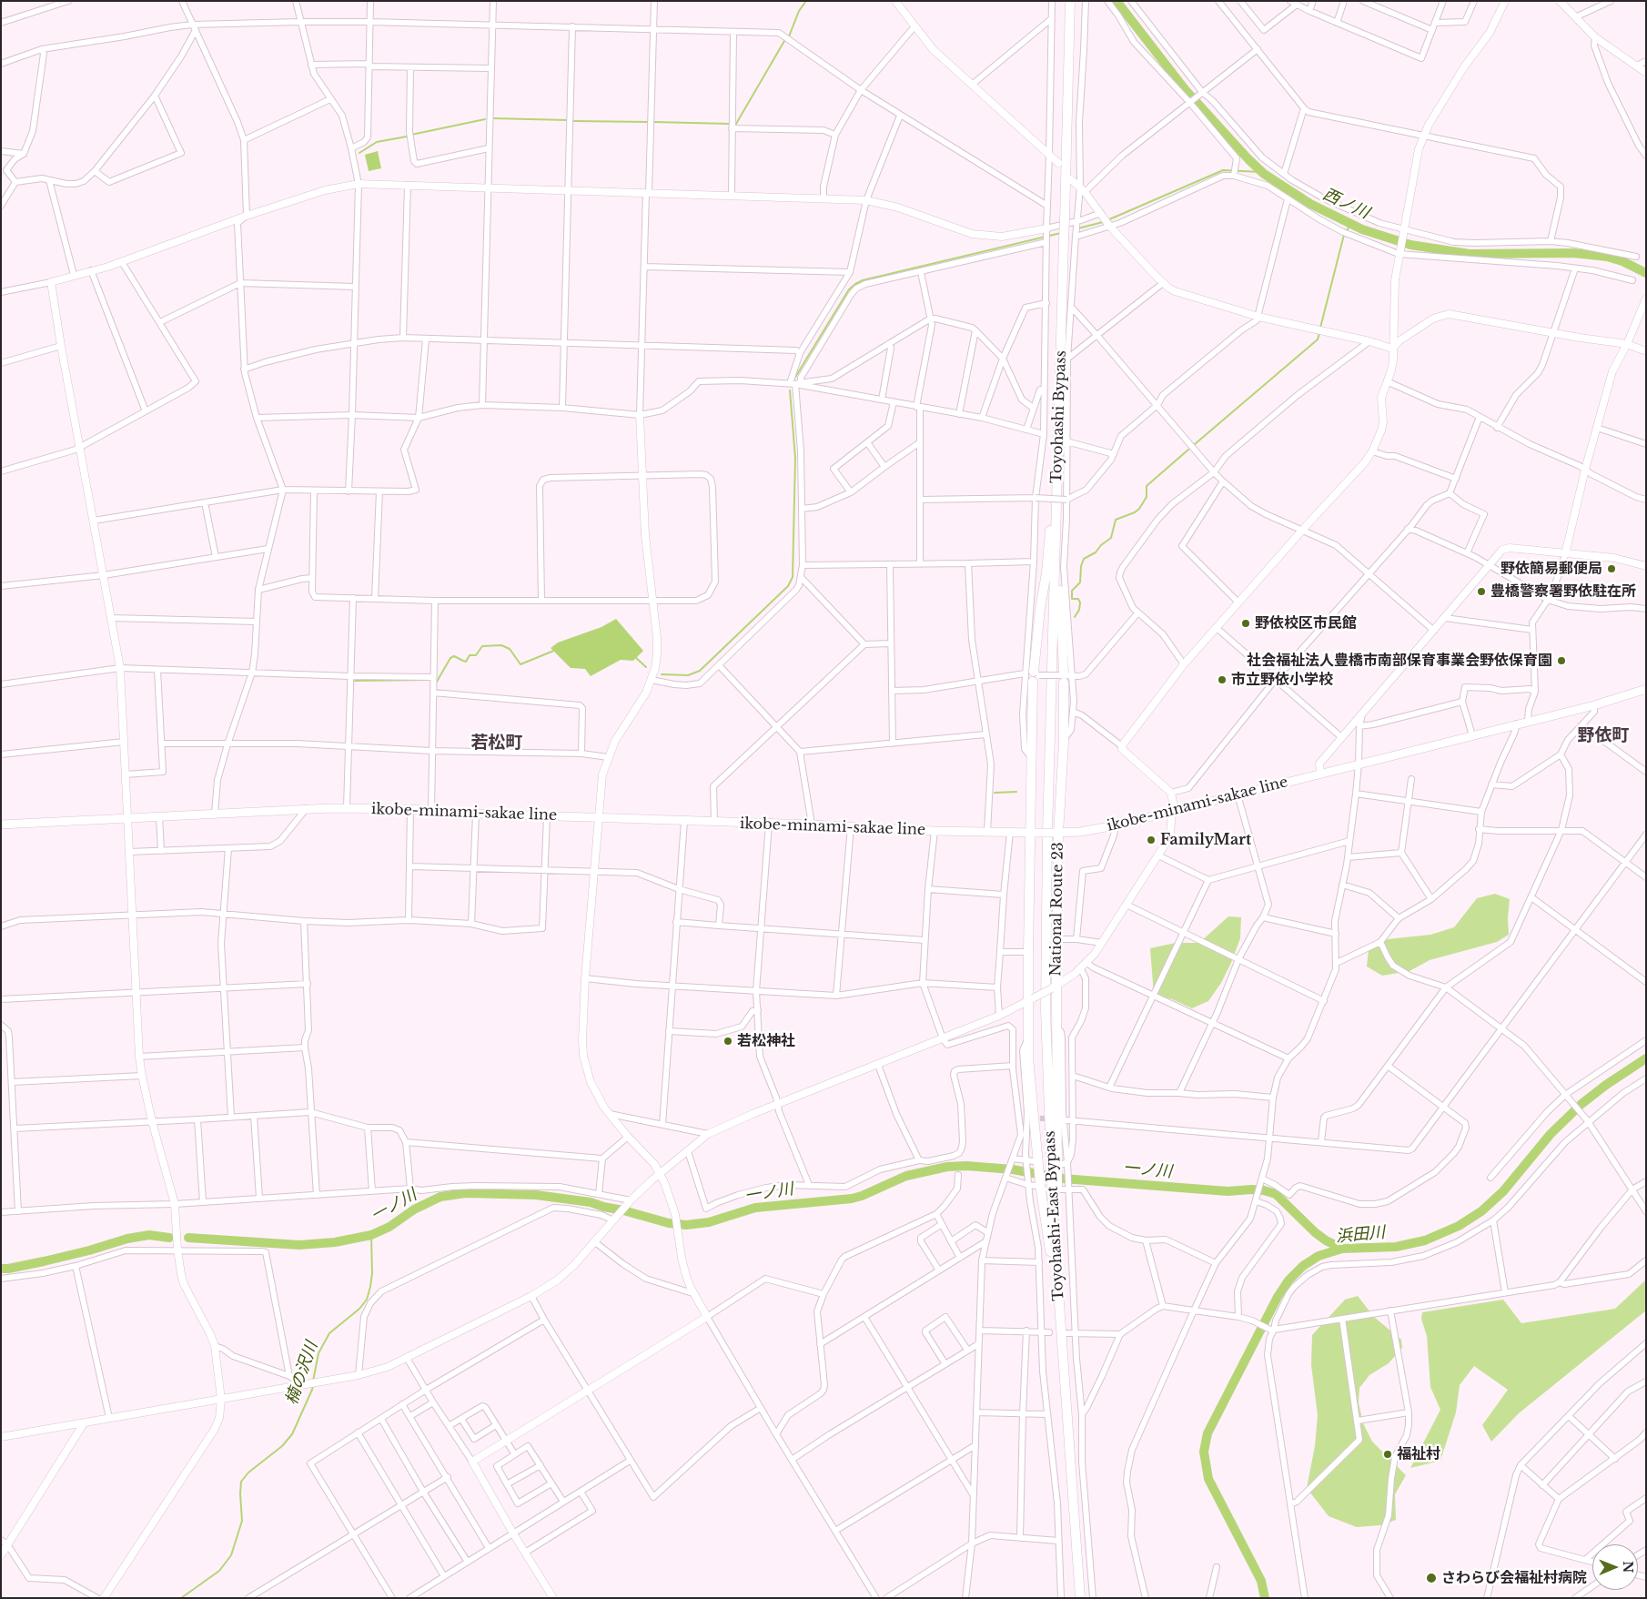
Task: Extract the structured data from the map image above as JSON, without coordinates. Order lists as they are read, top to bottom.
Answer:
{
  "streets": {
    "highway": ["Toyohashi Bypass", "National Route 23", "Toyohashi-East Bypass"],
    "main road": ["ikobe-minami-sakae line"]
  },
  "crossings": [
    ["Toyohashi Bypass", "ikobe-minami-sakae line"],
    ["Toyohashi Bypass", "National Route 23"],
    ["Toyohashi Bypass", "Toyohashi-East Bypass"],
    ["ikobe-minami-sakae line", "National Route 23"],
    ["ikobe-minami-sakae line", "Toyohashi-East Bypass"],
    ["National Route 23", "Toyohashi-East Bypass"]
  ],
  "districts": ["野依町", "若松町"],
  "water": [
    "西ノ川",
    "一ノ川",
    "浜田川",
    "楠の沢川"
  ],
  "places": [
    "野依簡易郵便局",
    "豊橋警察署野依駐在所",
    "野依校区市民館",
    "社会福祉法人豊橋市南部保育事業会野依保育園",
    "市立野依小学校",
    "FamilyMart",
    "若松神社",
    "福祉村",
    "さわらび会福祉村病院"
  ],
  "north": "right"
}
